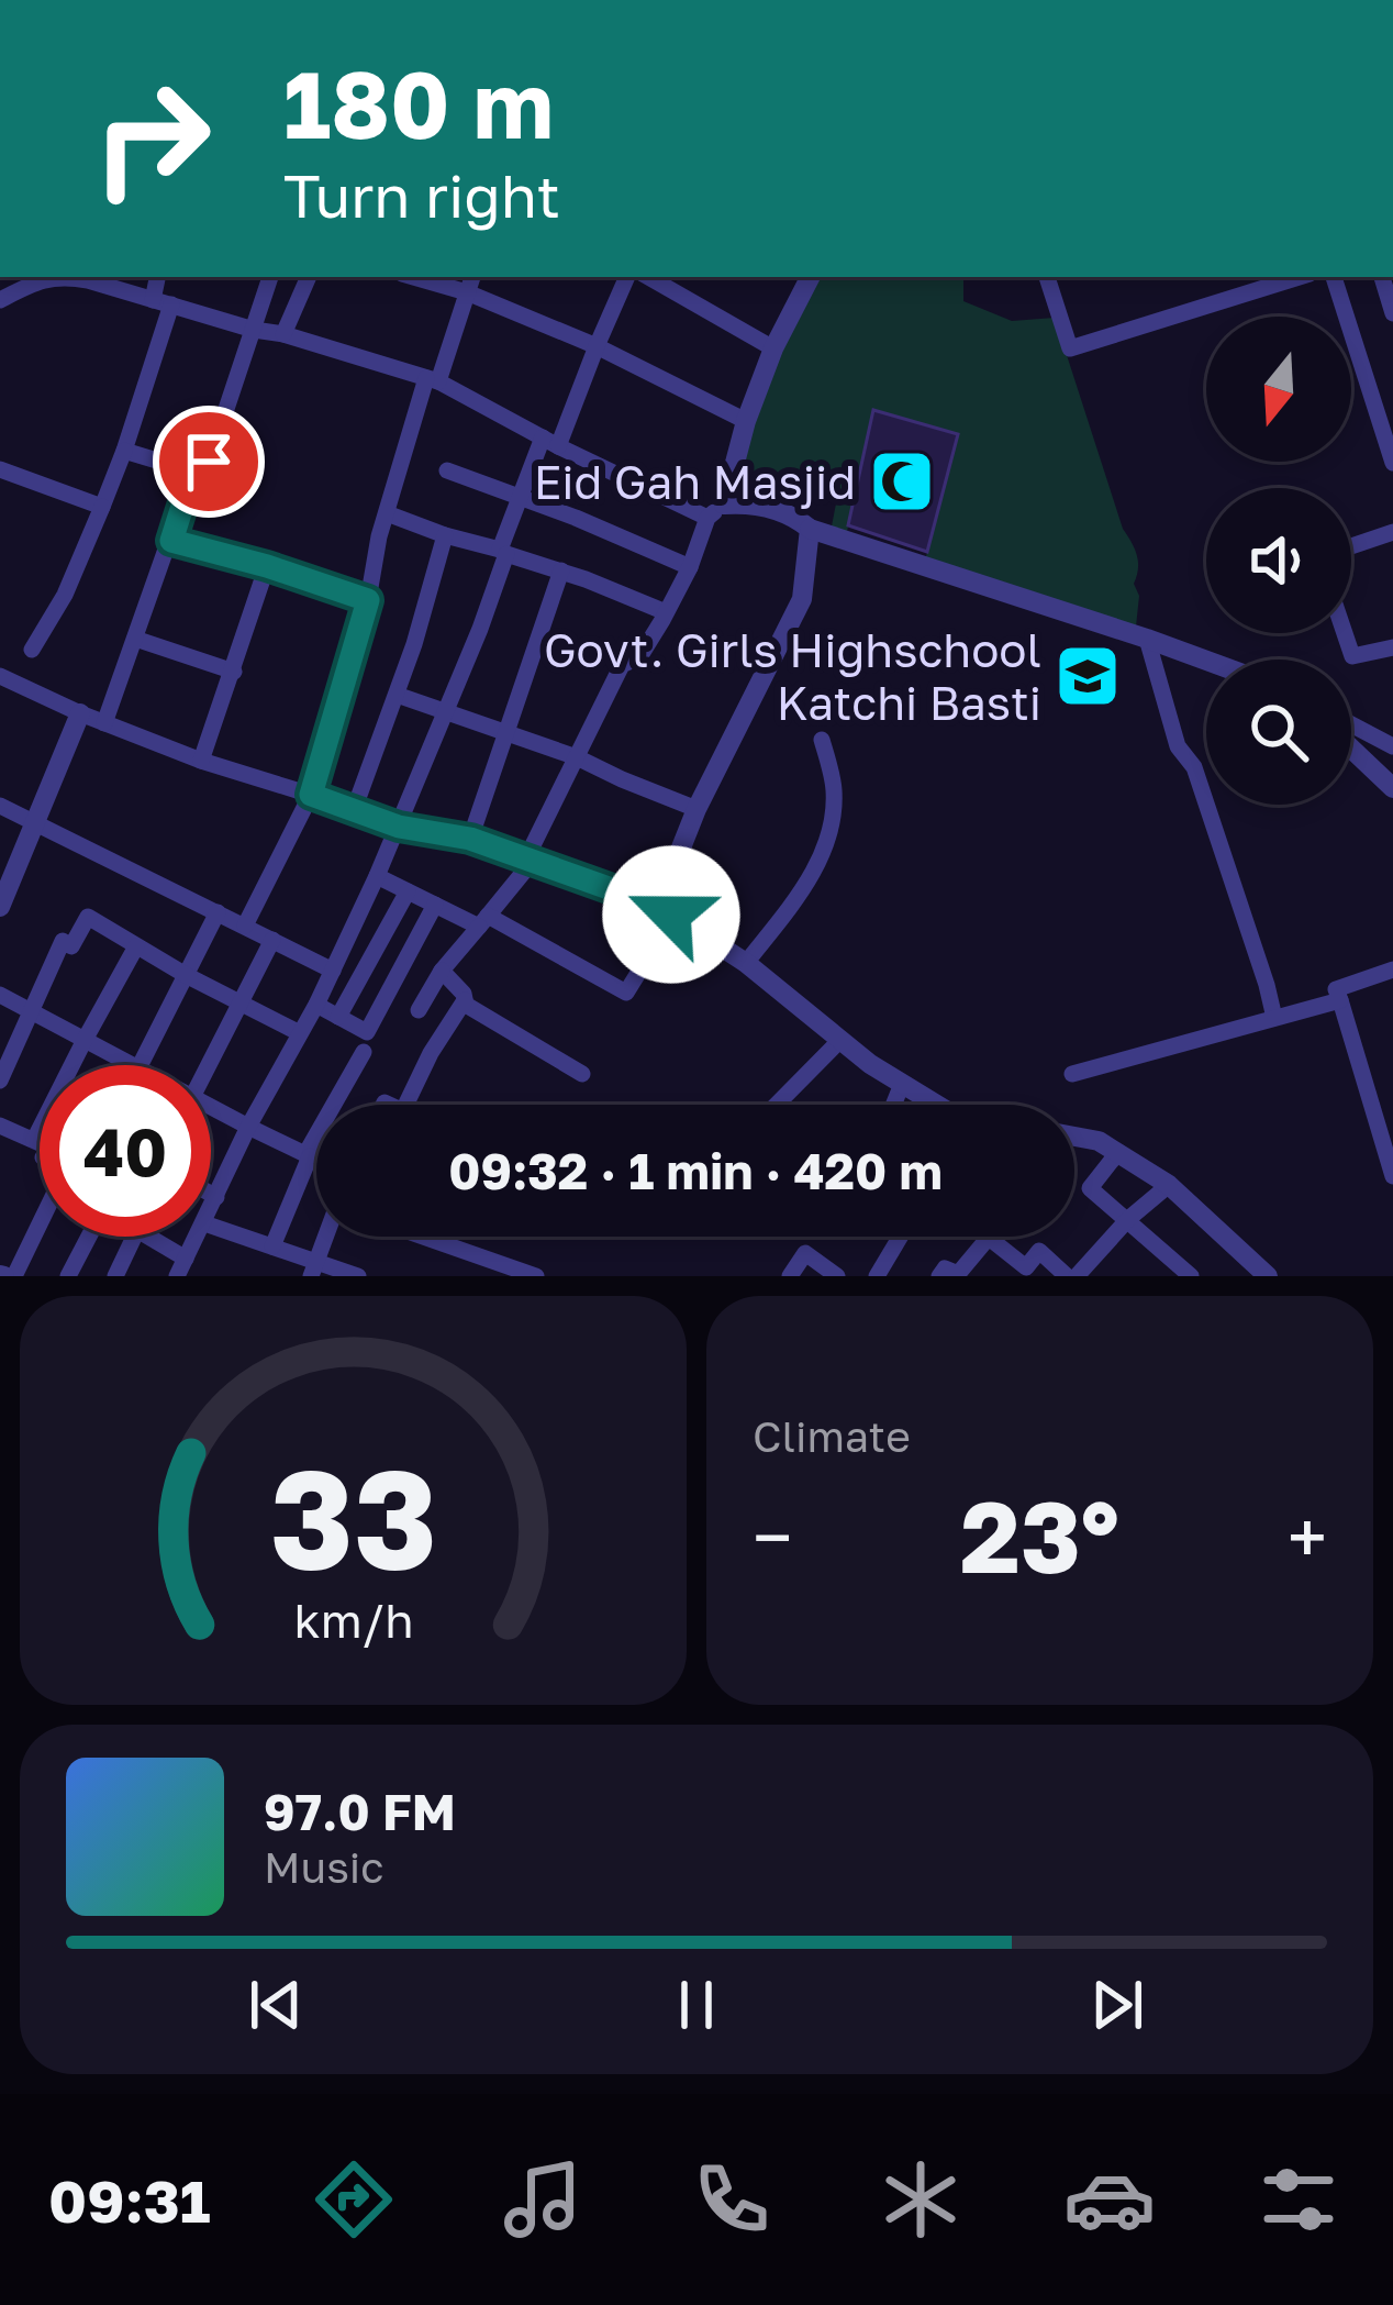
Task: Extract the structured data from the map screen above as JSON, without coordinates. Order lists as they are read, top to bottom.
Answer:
{
  "places": {
    "mosque": ["Eid Gah Masjid"],
    "school or university": ["Govt. Girls Highschool Katchi Basti"]
  },
  "north": "bottom",
  "page": {
    "turn": ["180 m", "Turn right"],
    "limit": "40",
    "trip": "09:32 · 1 min · 420 m",
    "tile": "Climate",
    "heat": ["−", "23°", "+"],
    "song": ["97.0 FM", "Music"],
    "tabs": "09:31",
    "gauge": ["33", "km/h"]
  }
}
